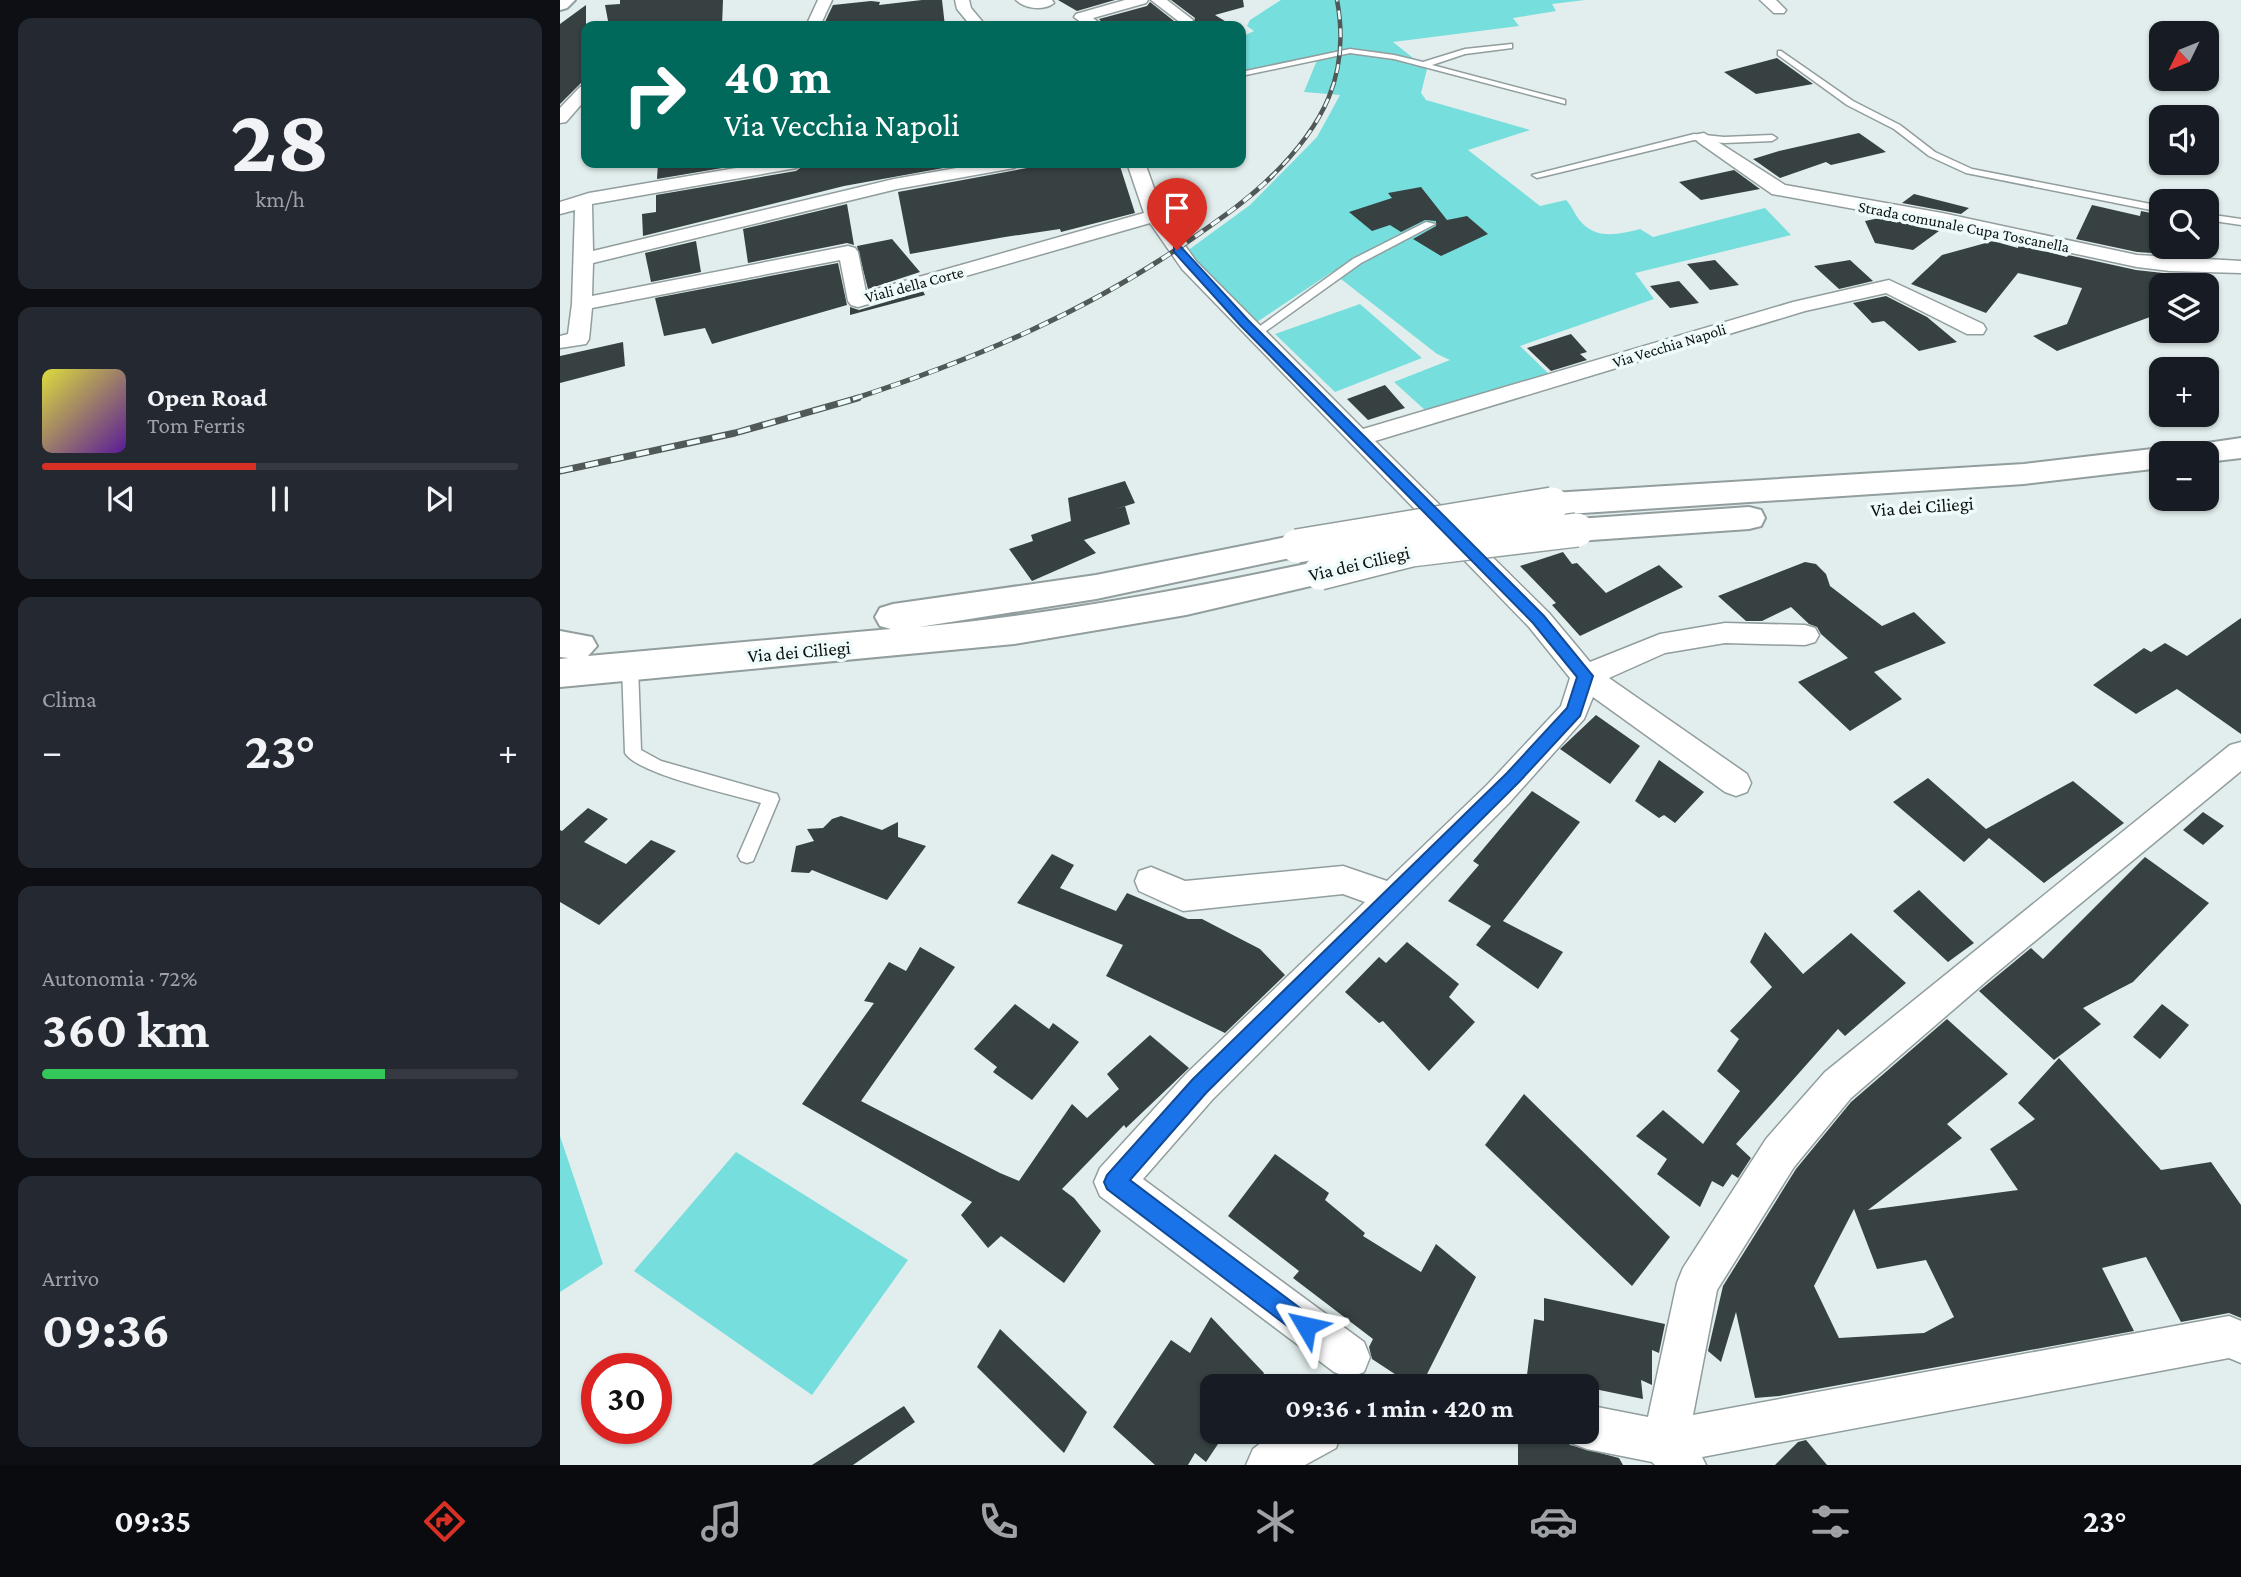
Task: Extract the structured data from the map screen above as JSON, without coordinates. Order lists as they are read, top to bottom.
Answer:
{
  "streets": {
    "main road": ["Via dei Ciliegi"],
    "street": ["Strada comunale Cupa Toscanella", "Viali della Corte", "Via Vecchia Napoli"]
  },
  "north": "bottom left",
  "page": {
    "tile": [
      ["28", "km/h"],
      "Clima",
      ["Autonomia · 72%", "360 km"],
      ["Arrivo", "09:36"]
    ],
    "map_buttons": ["+", "−"],
    "turn": ["40 m", "Via Vecchia Napoli"],
    "song": ["Open Road", "Tom Ferris"],
    "heat": ["−", "23°", "+"],
    "limit": "30",
    "trip": "09:36 · 1 min · 420 m",
    "tabs": ["09:35", "23°"]
  }
}
